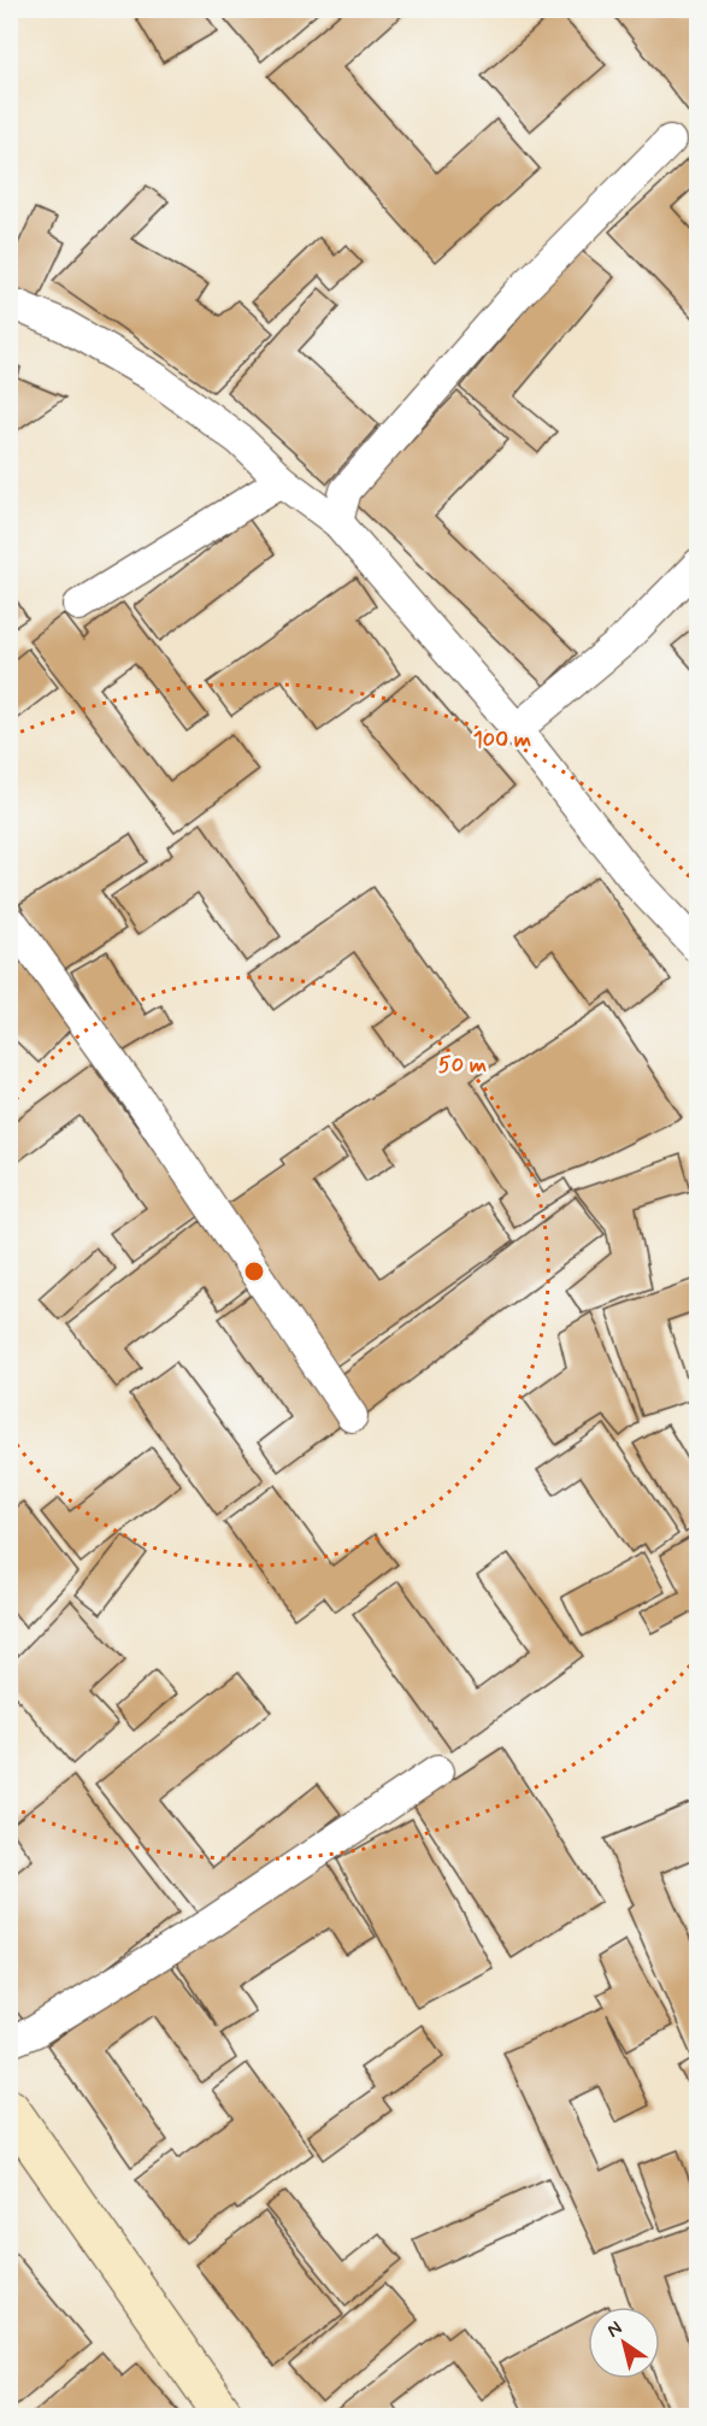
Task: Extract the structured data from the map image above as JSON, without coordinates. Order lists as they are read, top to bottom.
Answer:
{
  "north": "top left",
  "rings": ["100 m", "50 m"]
}
